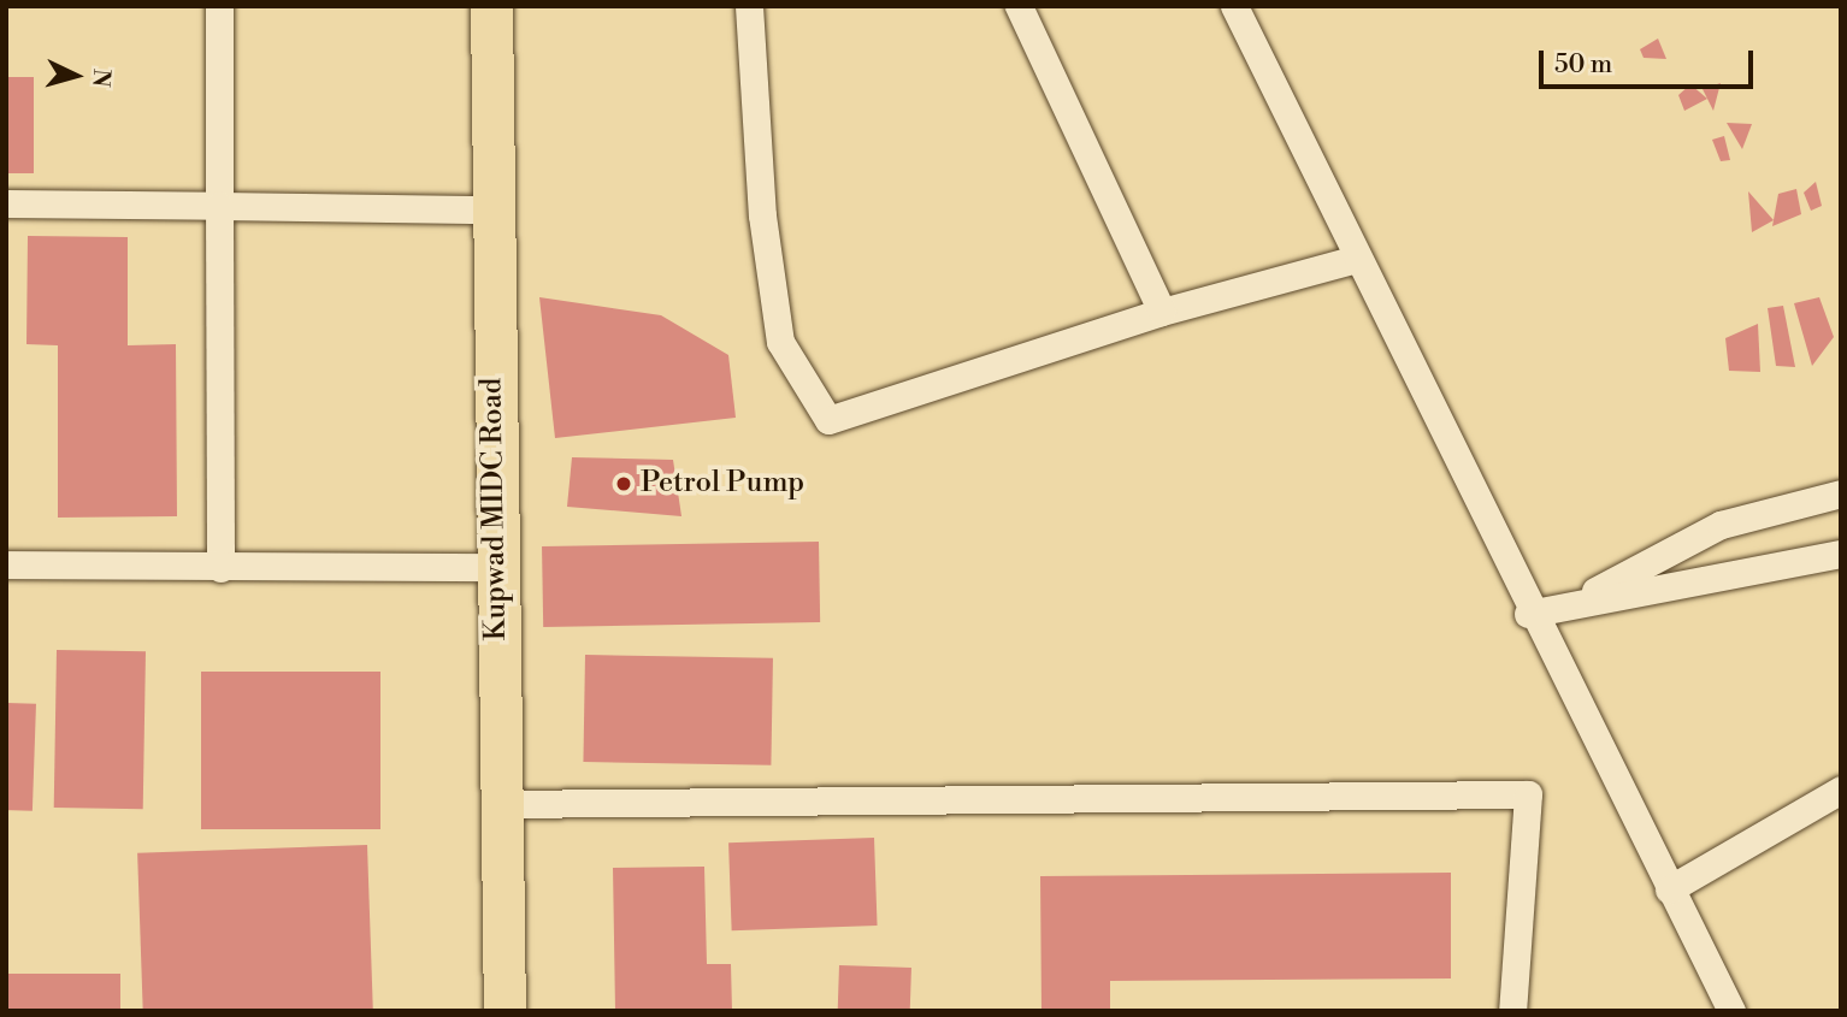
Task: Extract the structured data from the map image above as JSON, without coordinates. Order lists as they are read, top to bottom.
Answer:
{
  "streets": {
    "main road": ["Kupwad MIDC Road"]
  },
  "places": ["Petrol Pump"],
  "scale_bar": "50 m",
  "north": "right"
}
